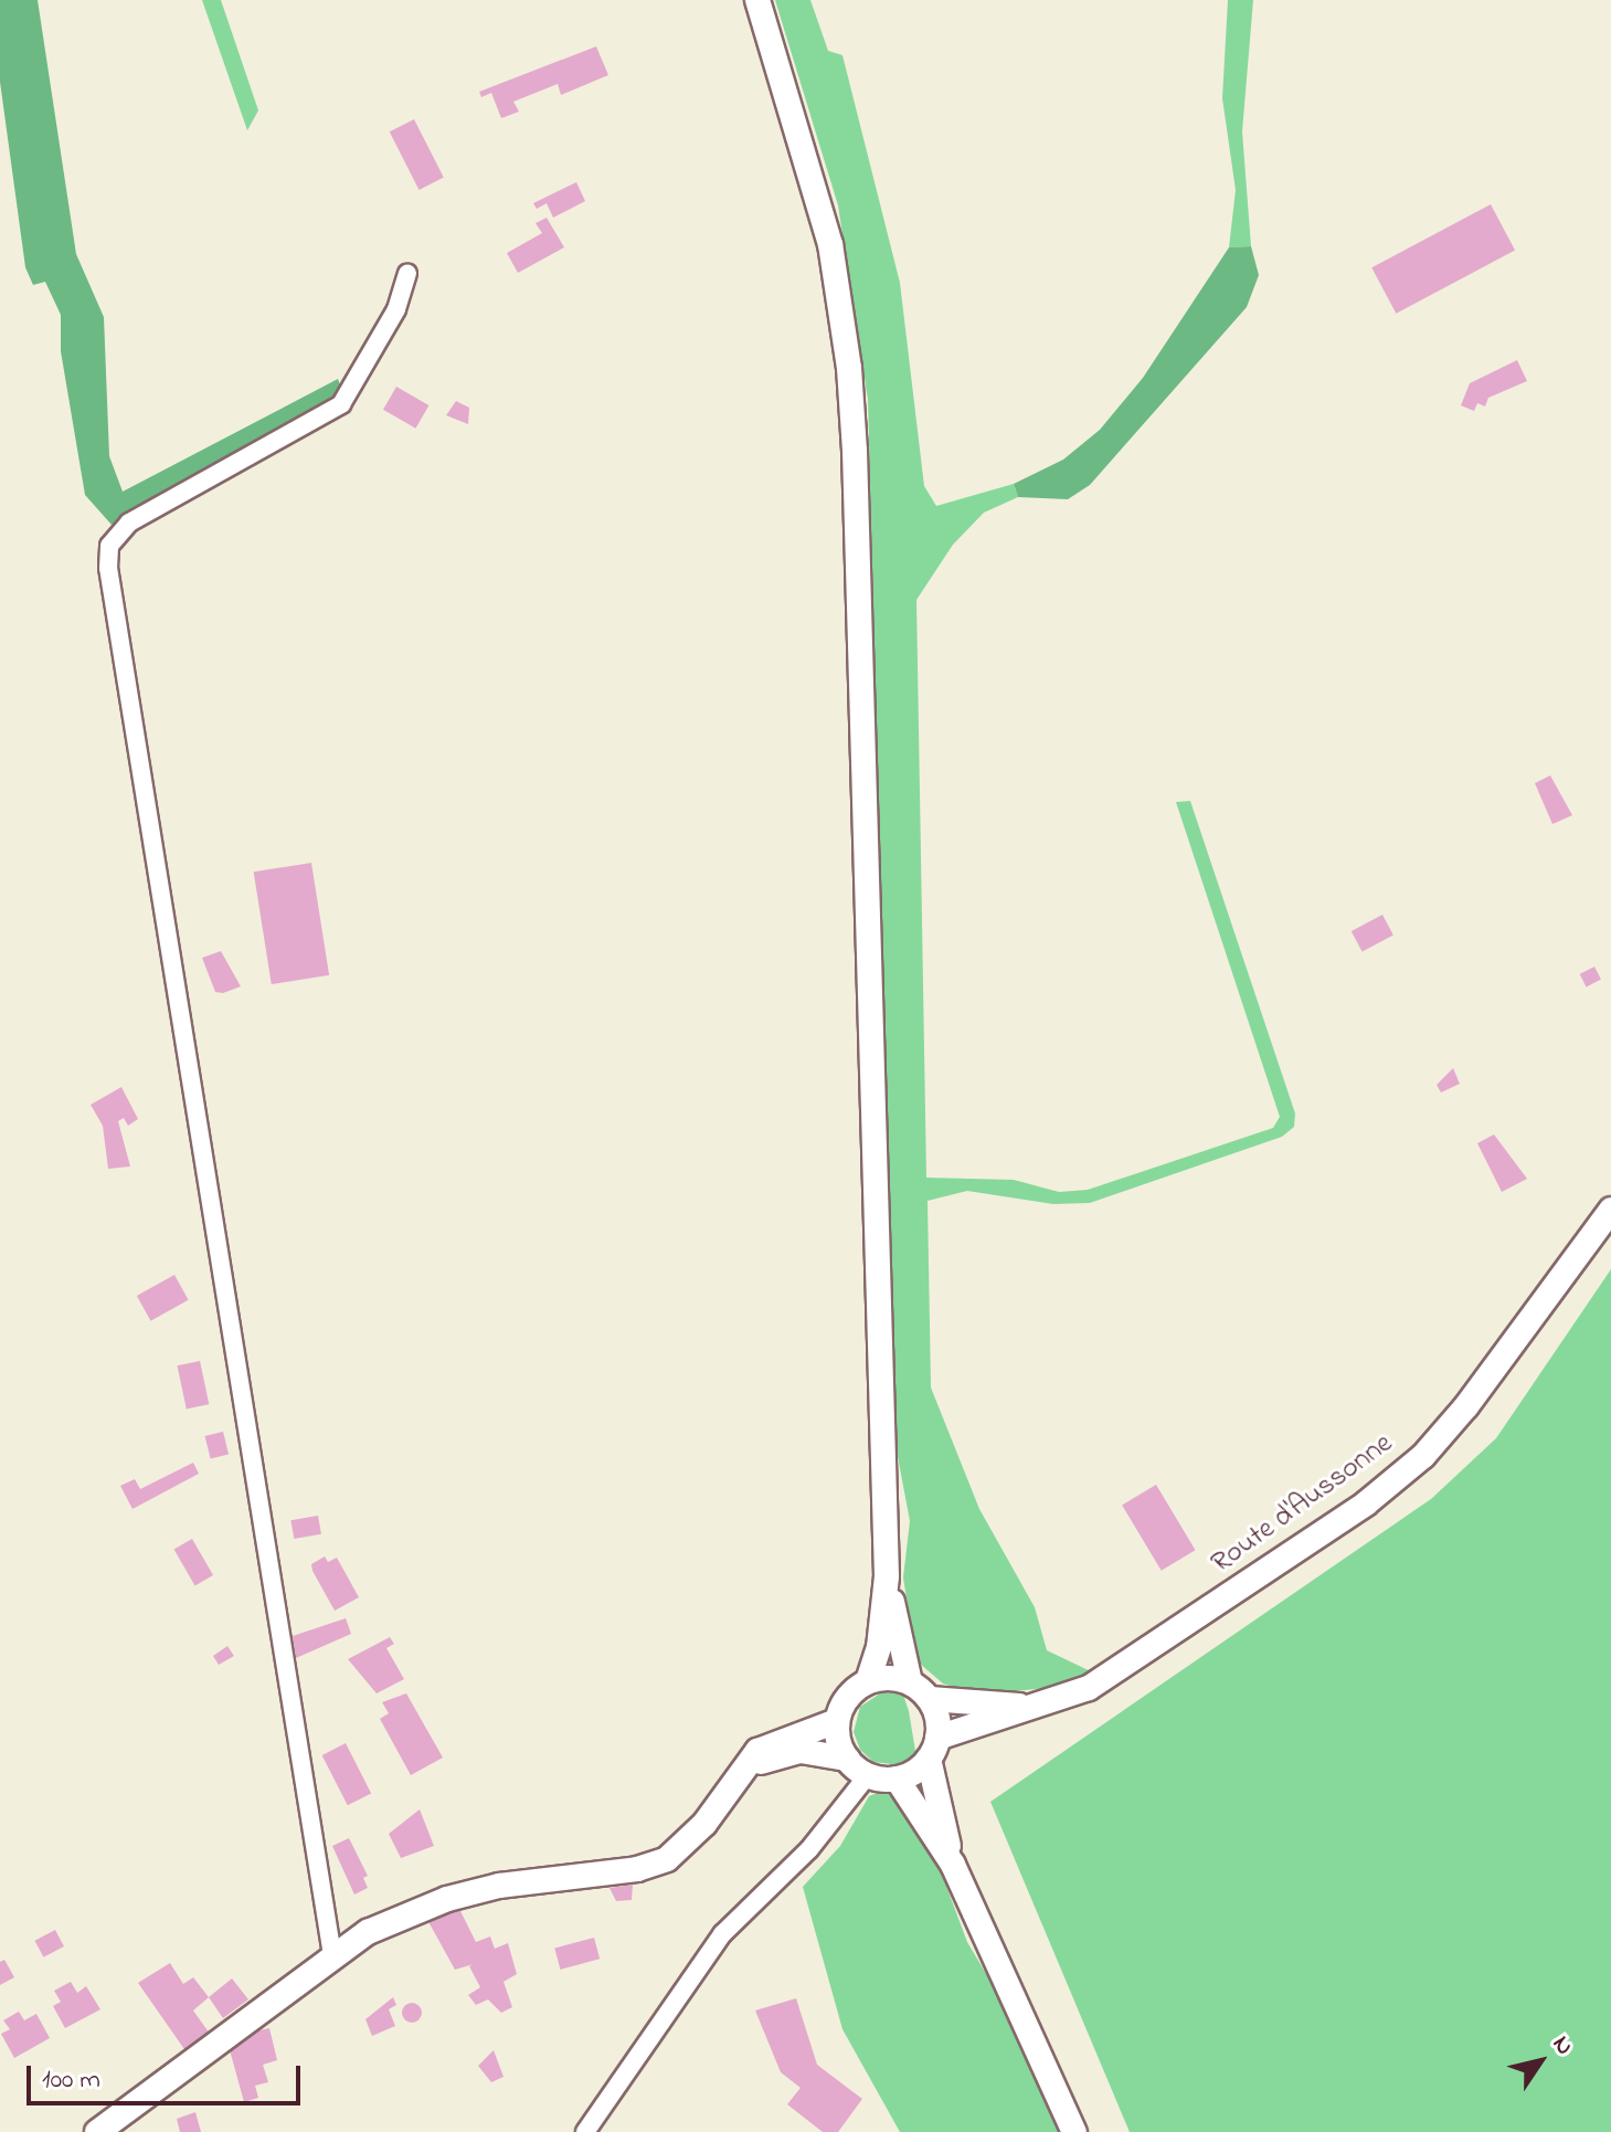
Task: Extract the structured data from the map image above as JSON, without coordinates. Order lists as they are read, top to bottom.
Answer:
{
  "streets": {
    "main road": ["Route d'Aussonne"]
  },
  "scale_bar": "100 m",
  "north": "top right"
}
